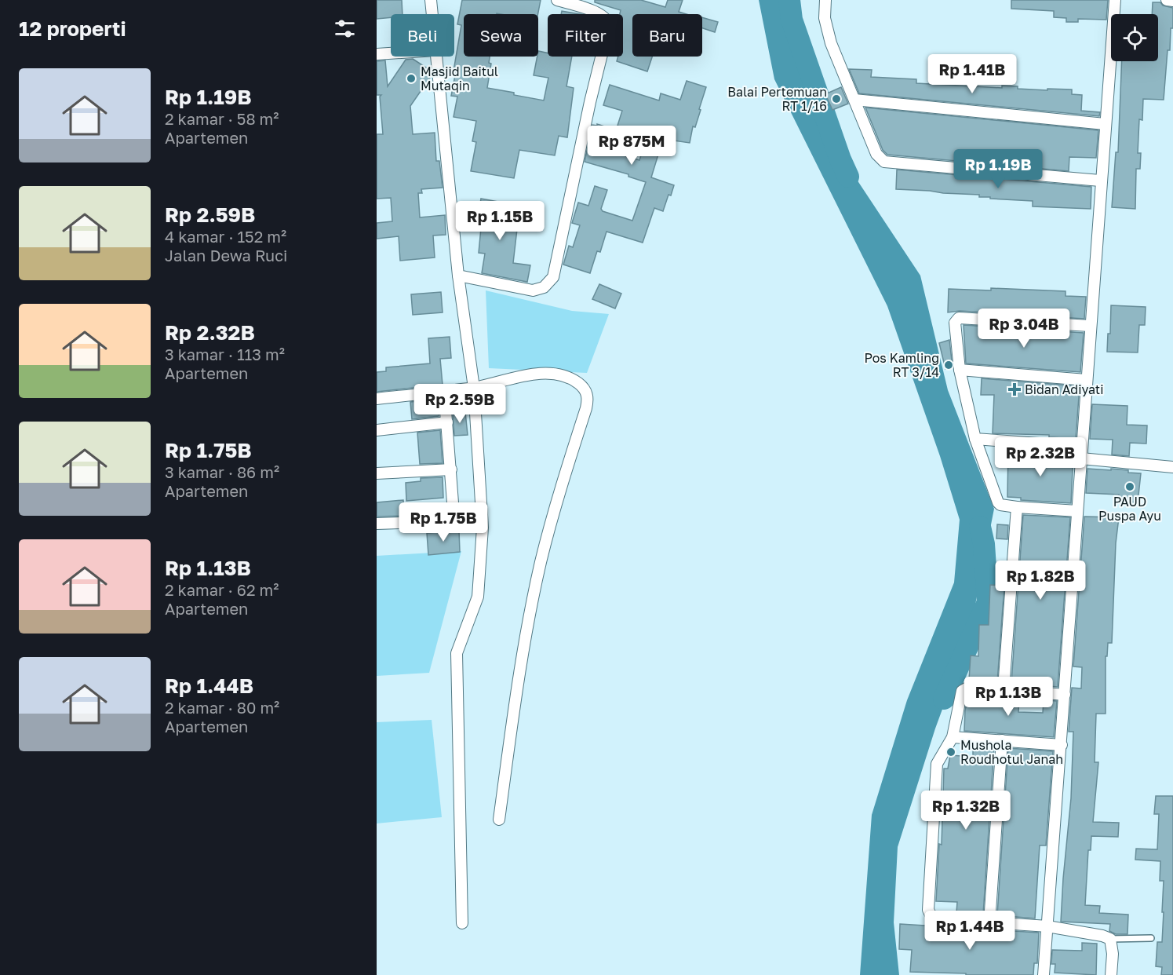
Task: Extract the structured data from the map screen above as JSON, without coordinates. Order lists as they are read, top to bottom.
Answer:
{
  "places": {
    "other": [
      "Masjid Baitul Mutaqin",
      "Balai Pertemuan RT 1/16",
      "Pos Kamling RT 3/14",
      "PAUD Puspa Ayu",
      "Mushola Roudhotul Janah"
    ],
    "health": ["Bidan Adiyati"]
  },
  "page": {
    "heading": "12 properti",
    "chip": [
      "Beli",
      "Sewa",
      "Filter",
      "Baru"
    ],
    "price": [
      "Rp 1.41B",
      "Rp 875M",
      "Rp 1.19B",
      "Rp 1.15B",
      "Rp 3.04B",
      "Rp 2.59B",
      "Rp 2.32B",
      "Rp 1.75B",
      "Rp 1.82B",
      "Rp 1.13B",
      "Rp 1.32B",
      "Rp 1.44B"
    ],
    "list": [
      {
        "name": "Rp 1.19B",
        "note": "2 kamar · 58 m² · Apartemen"
      },
      {
        "name": "Rp 2.59B",
        "note": "4 kamar · 152 m² · Jalan Dewa Ruci"
      },
      {
        "name": "Rp 2.32B",
        "note": "3 kamar · 113 m² · Apartemen"
      },
      {
        "name": "Rp 1.75B",
        "note": "3 kamar · 86 m² · Apartemen"
      },
      {
        "name": "Rp 1.13B",
        "note": "2 kamar · 62 m² · Apartemen"
      },
      {
        "name": "Rp 1.44B",
        "note": "2 kamar · 80 m² · Apartemen"
      }
    ]
  }
}
